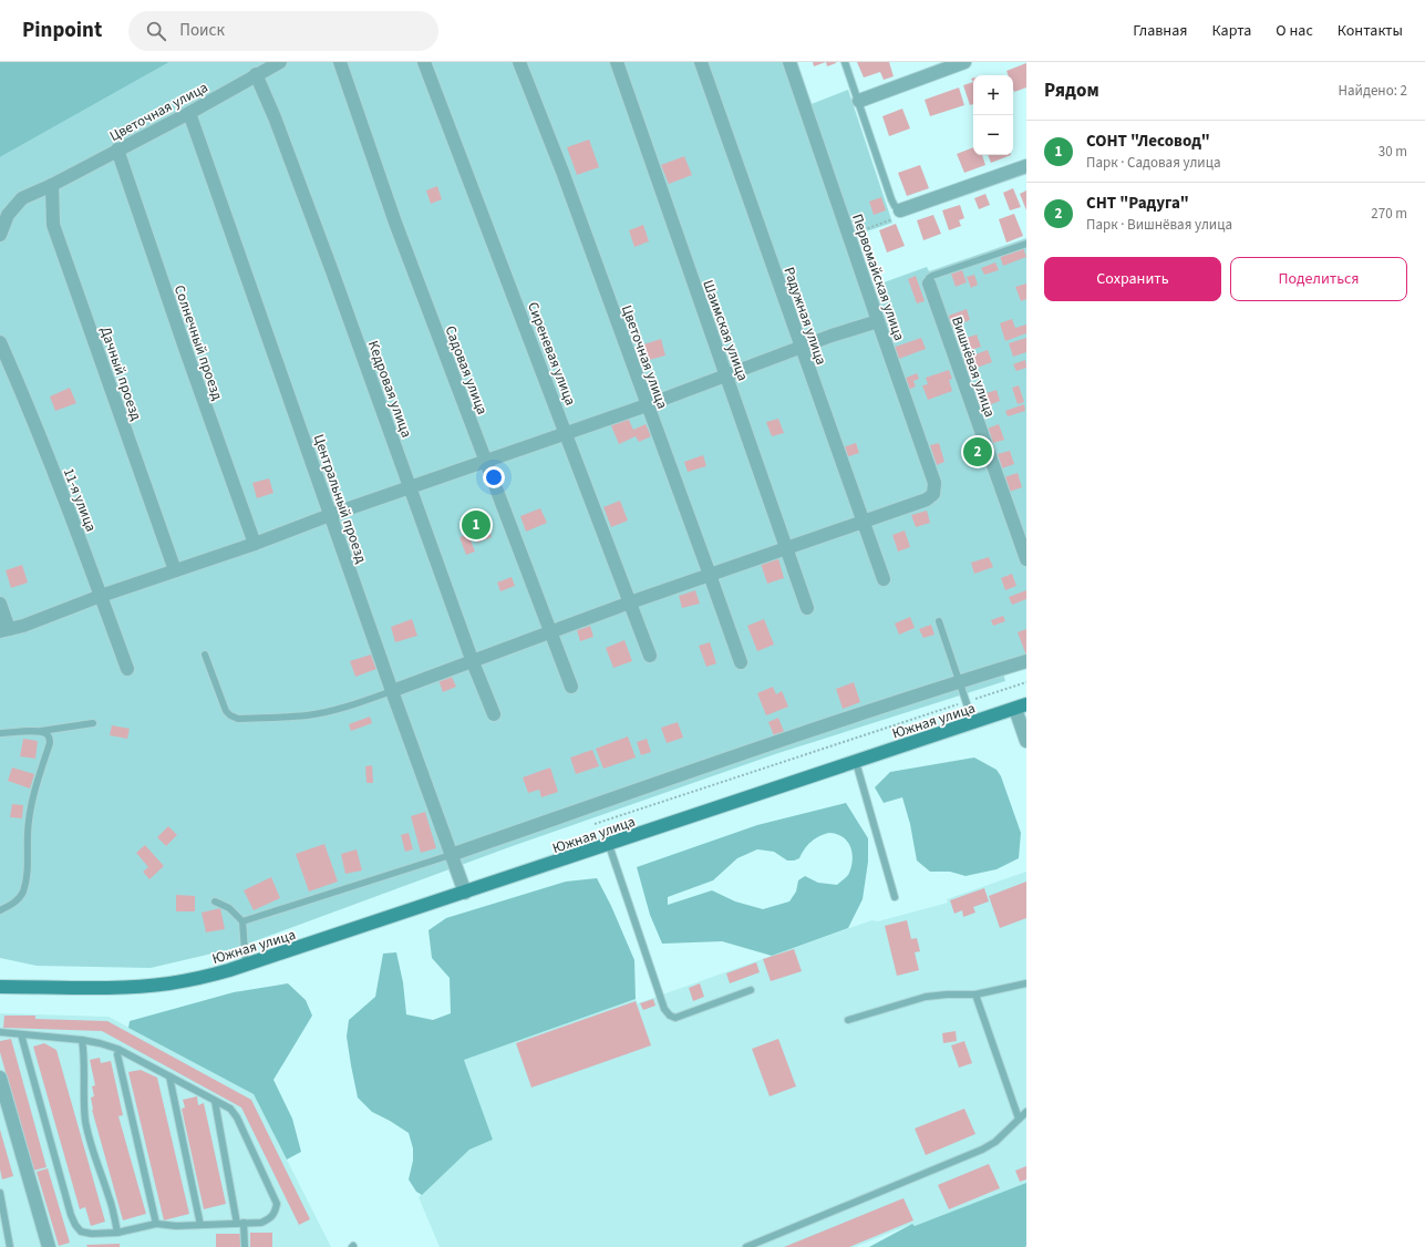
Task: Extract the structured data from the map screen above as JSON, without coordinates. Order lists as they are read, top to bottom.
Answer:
{
  "streets": {
    "main road": ["Южная улица"],
    "street": [
      "Цветочная улица",
      "Первомайская улица",
      "Радужная улица",
      "Шаимская улица",
      "Солнечный проезд",
      "Сиреневая улица",
      "Вишнёвая улица",
      "Садовая улица",
      "Дачный проезд",
      "Кедровая улица",
      "Центральный проезд",
      "11-я улица"
    ]
  },
  "crossings": [
    ["Цветочная улица", "Солнечный проезд"],
    ["Цветочная улица", "Дачный проезд"],
    ["Цветочная улица", "Кедровая улица"],
    ["Цветочная улица", "Центральный проезд"],
    ["Первомайская улица", "Радужная улица"],
    ["Центральный проезд", "Южная улица"]
  ],
  "page": {
    "header": "Pinpoint",
    "search": "Поиск",
    "nav": [
      "Главная",
      "Карта",
      "О нас",
      "Контакты"
    ],
    "heading": ["Рядом", "Найдено: 2"],
    "map_buttons": ["+", "−"],
    "list": [
      {
        "mark": "1",
        "name": "СОНТ \"Лесовод\"",
        "note": "Парк · Садовая улица",
        "value": "30 m"
      },
      {
        "mark": "2",
        "name": "СНТ \"Радуга\"",
        "note": "Парк · Вишнёвая улица",
        "value": "270 m"
      }
    ],
    "buttons": ["Сохранить", "Поделиться"],
    "pins": ["2", "1"]
  }
}
